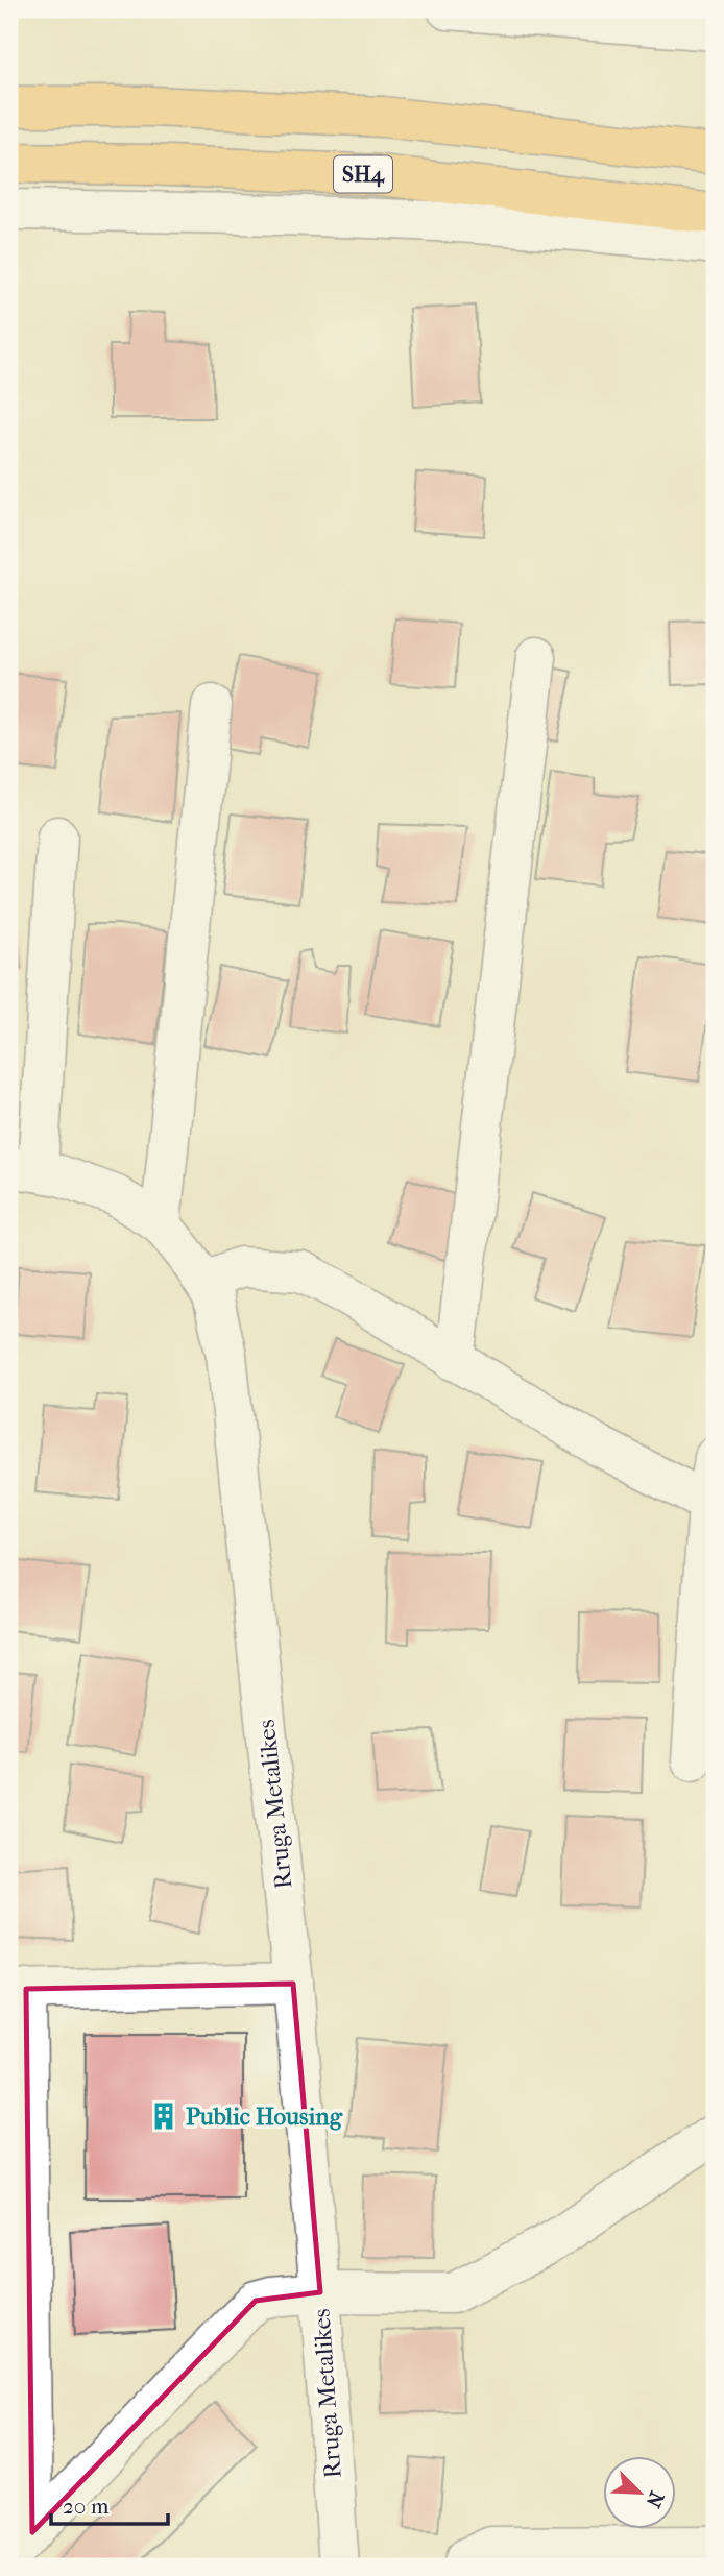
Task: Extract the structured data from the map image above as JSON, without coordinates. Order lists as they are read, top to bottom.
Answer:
{
  "streets": {
    "highway": ["SH4"],
    "street": ["Rruga Metalikes"]
  },
  "places": {
    "building": ["Public Housing"]
  },
  "scale_bar": "20 m",
  "north": "bottom right"
}
